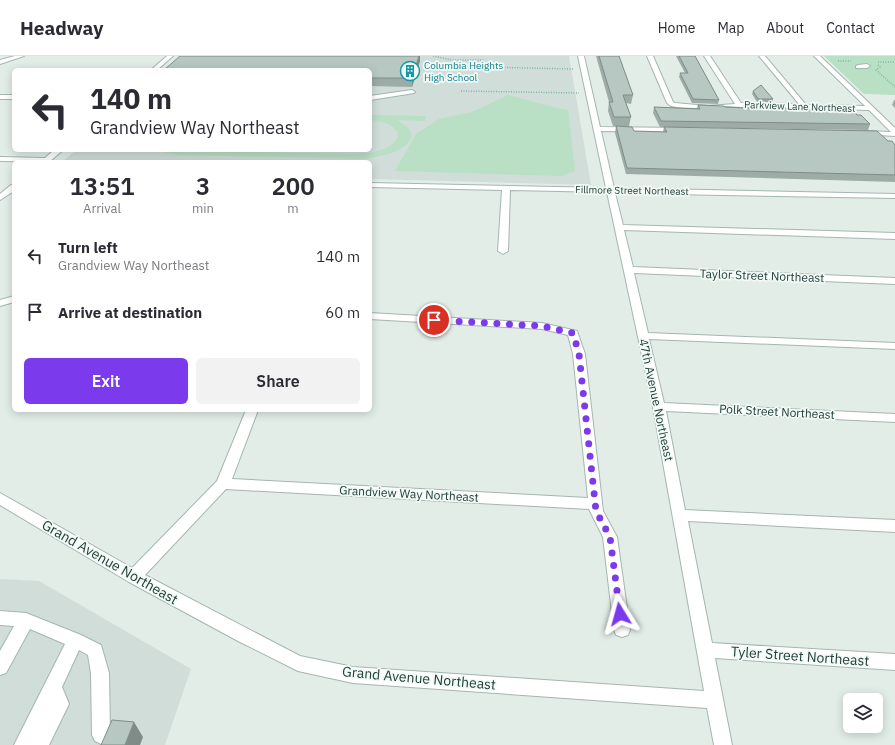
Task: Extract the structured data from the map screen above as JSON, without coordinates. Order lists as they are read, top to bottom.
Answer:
{
  "streets": {
    "street": [
      "Parkview Lane Northeast",
      "Fillmore Street Northeast",
      "Taylor Street Northeast",
      "47th Avenue Northeast",
      "Polk Street Northeast",
      "Grandview Way Northeast",
      "Grand Avenue Northeast",
      "Tyler Street Northeast"
    ]
  },
  "crossings": [
    ["Fillmore Street Northeast", "47th Avenue Northeast"],
    ["Taylor Street Northeast", "47th Avenue Northeast"],
    ["47th Avenue Northeast", "Polk Street Northeast"],
    ["47th Avenue Northeast", "Grand Avenue Northeast"],
    ["47th Avenue Northeast", "Tyler Street Northeast"]
  ],
  "places": {
    "building": ["Columbia Heights High School"]
  },
  "page": {
    "header": "Headway",
    "nav": [
      "Home",
      "Map",
      "About",
      "Contact"
    ],
    "turn": ["140 m", "Grandview Way Northeast"],
    "eta": [
      "13:51",
      "Arrival",
      "3",
      "min",
      "200",
      "m"
    ],
    "list": [
      {
        "name": "Turn left",
        "note": "Grandview Way Northeast",
        "value": "140 m"
      },
      {
        "name": "Arrive at destination",
        "value": "60 m"
      }
    ],
    "buttons": ["Exit", "Share"]
  }
}
